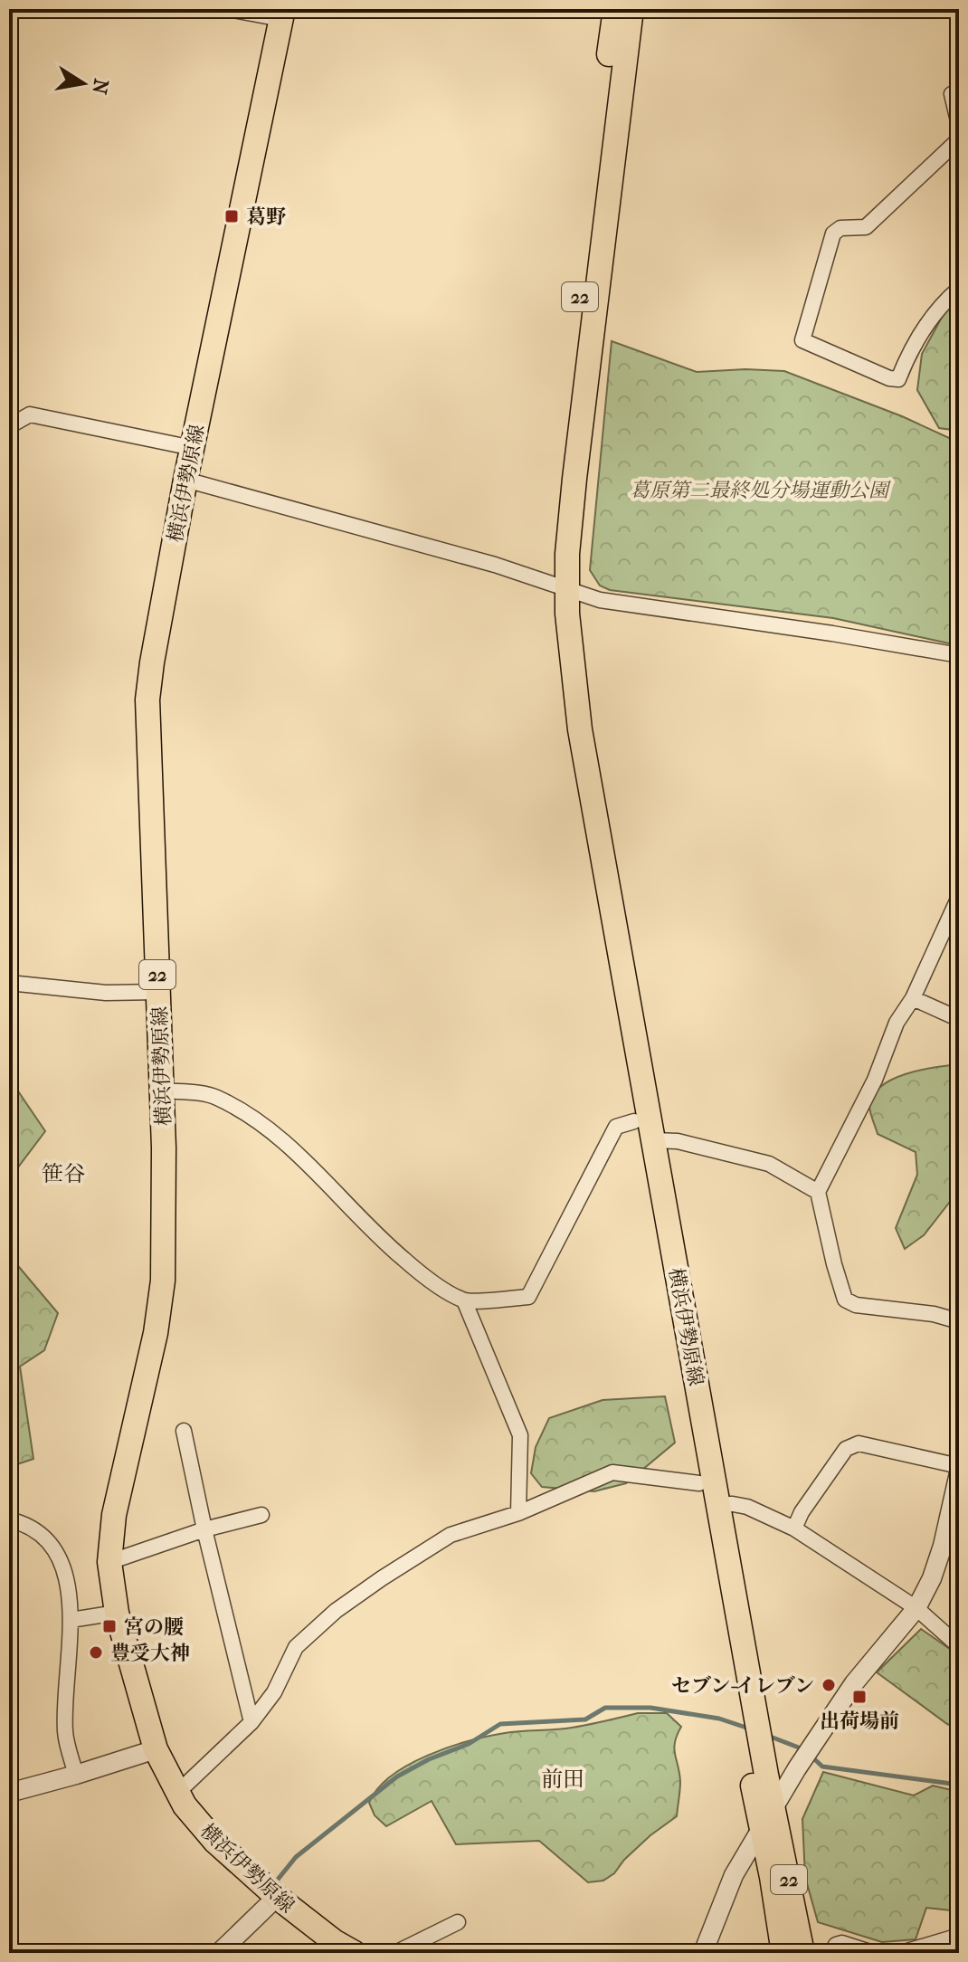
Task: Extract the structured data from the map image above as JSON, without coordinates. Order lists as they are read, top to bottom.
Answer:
{
  "streets": {
    "main road": ["22", "横浜伊勢原線"]
  },
  "districts": ["笹谷", "前田"],
  "parks": ["葛原第二最終処分場運動公園"],
  "places": {
    "transit": ["葛野", "宮の腰", "出荷場前"],
    "other": ["豊受大神", "セブン-イレブン"]
  },
  "north": "right"
}
